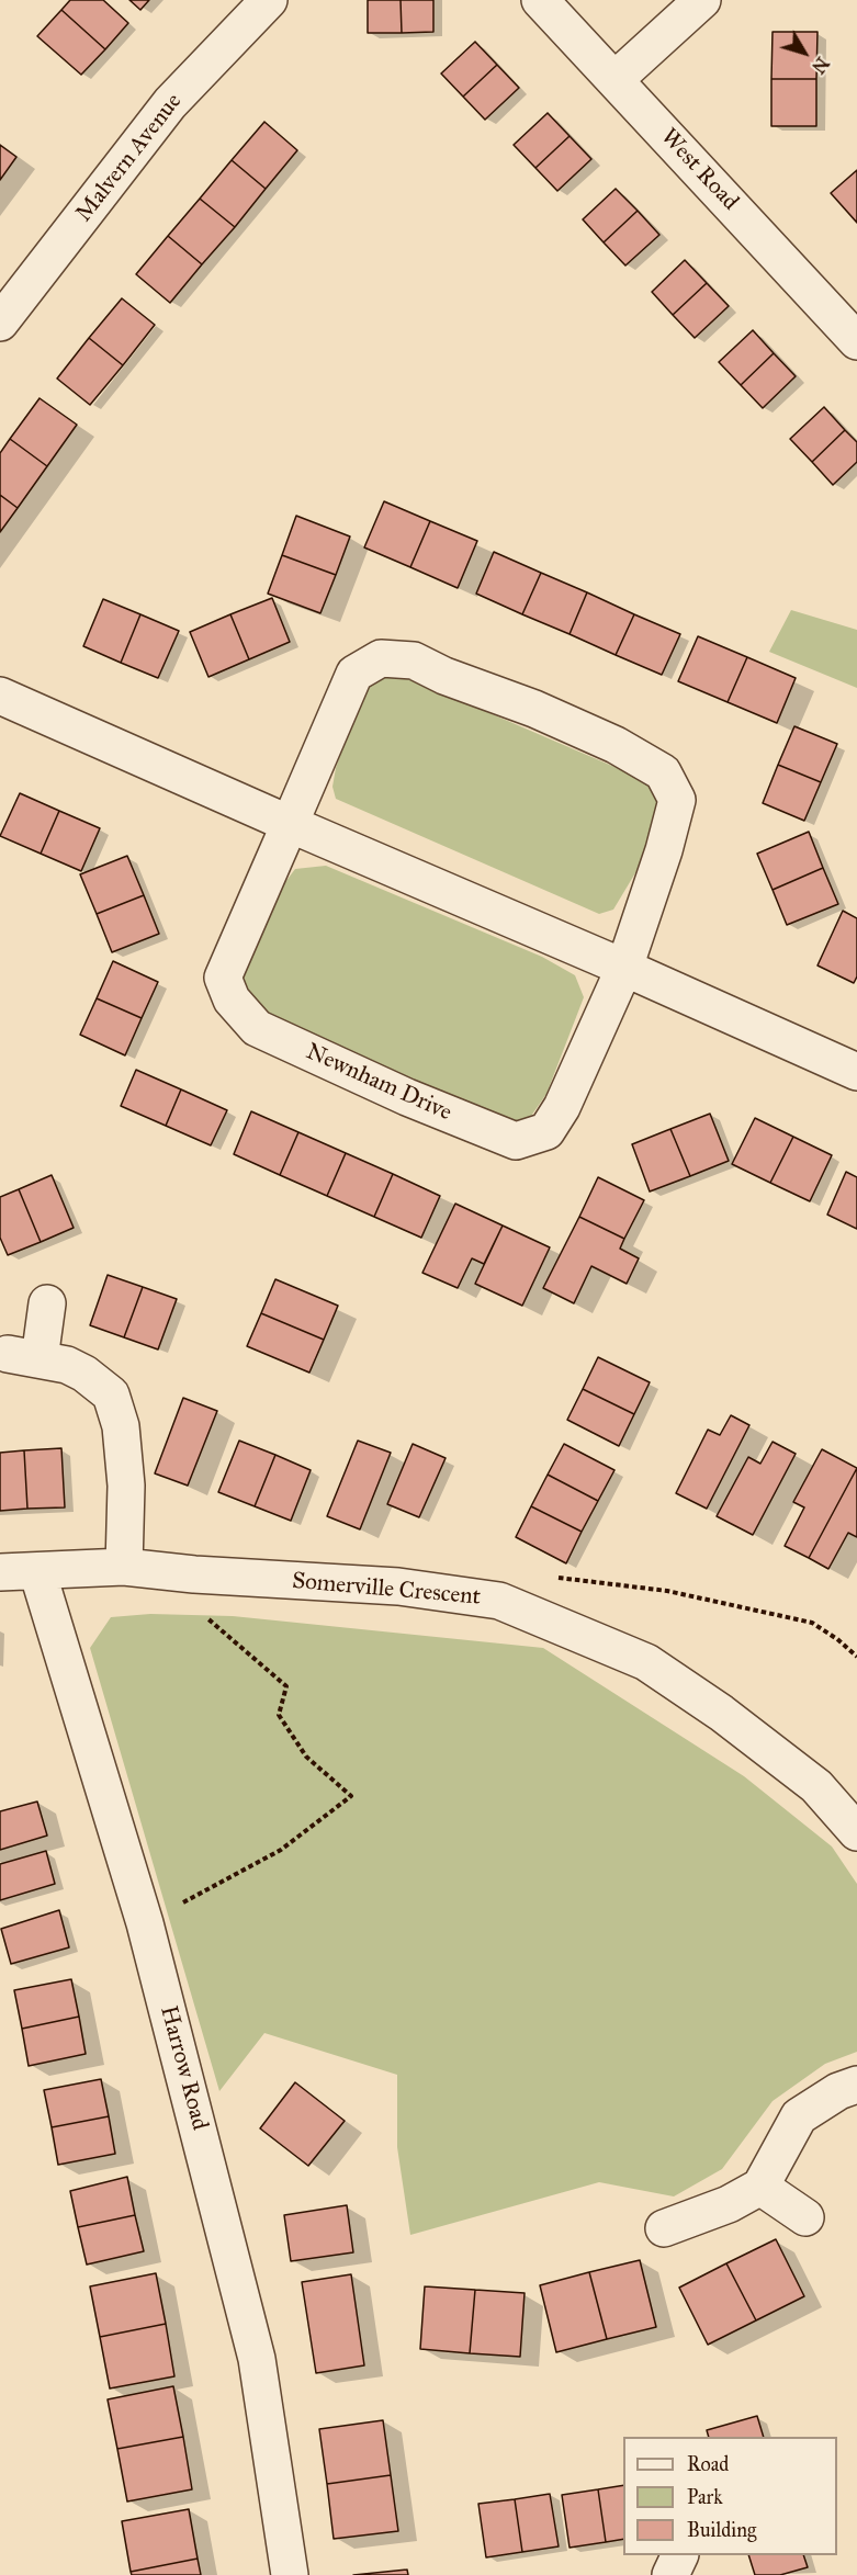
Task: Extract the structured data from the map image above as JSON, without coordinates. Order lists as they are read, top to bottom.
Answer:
{
  "streets": {
    "street": [
      "Malvern Avenue",
      "West Road",
      "Newnham Drive",
      "Somerville Crescent",
      "Harrow Road"
    ]
  },
  "crossings": [
    ["Somerville Crescent", "Harrow Road"]
  ],
  "legend": ["Road", "Park", "Building"],
  "north": "bottom right"
}
